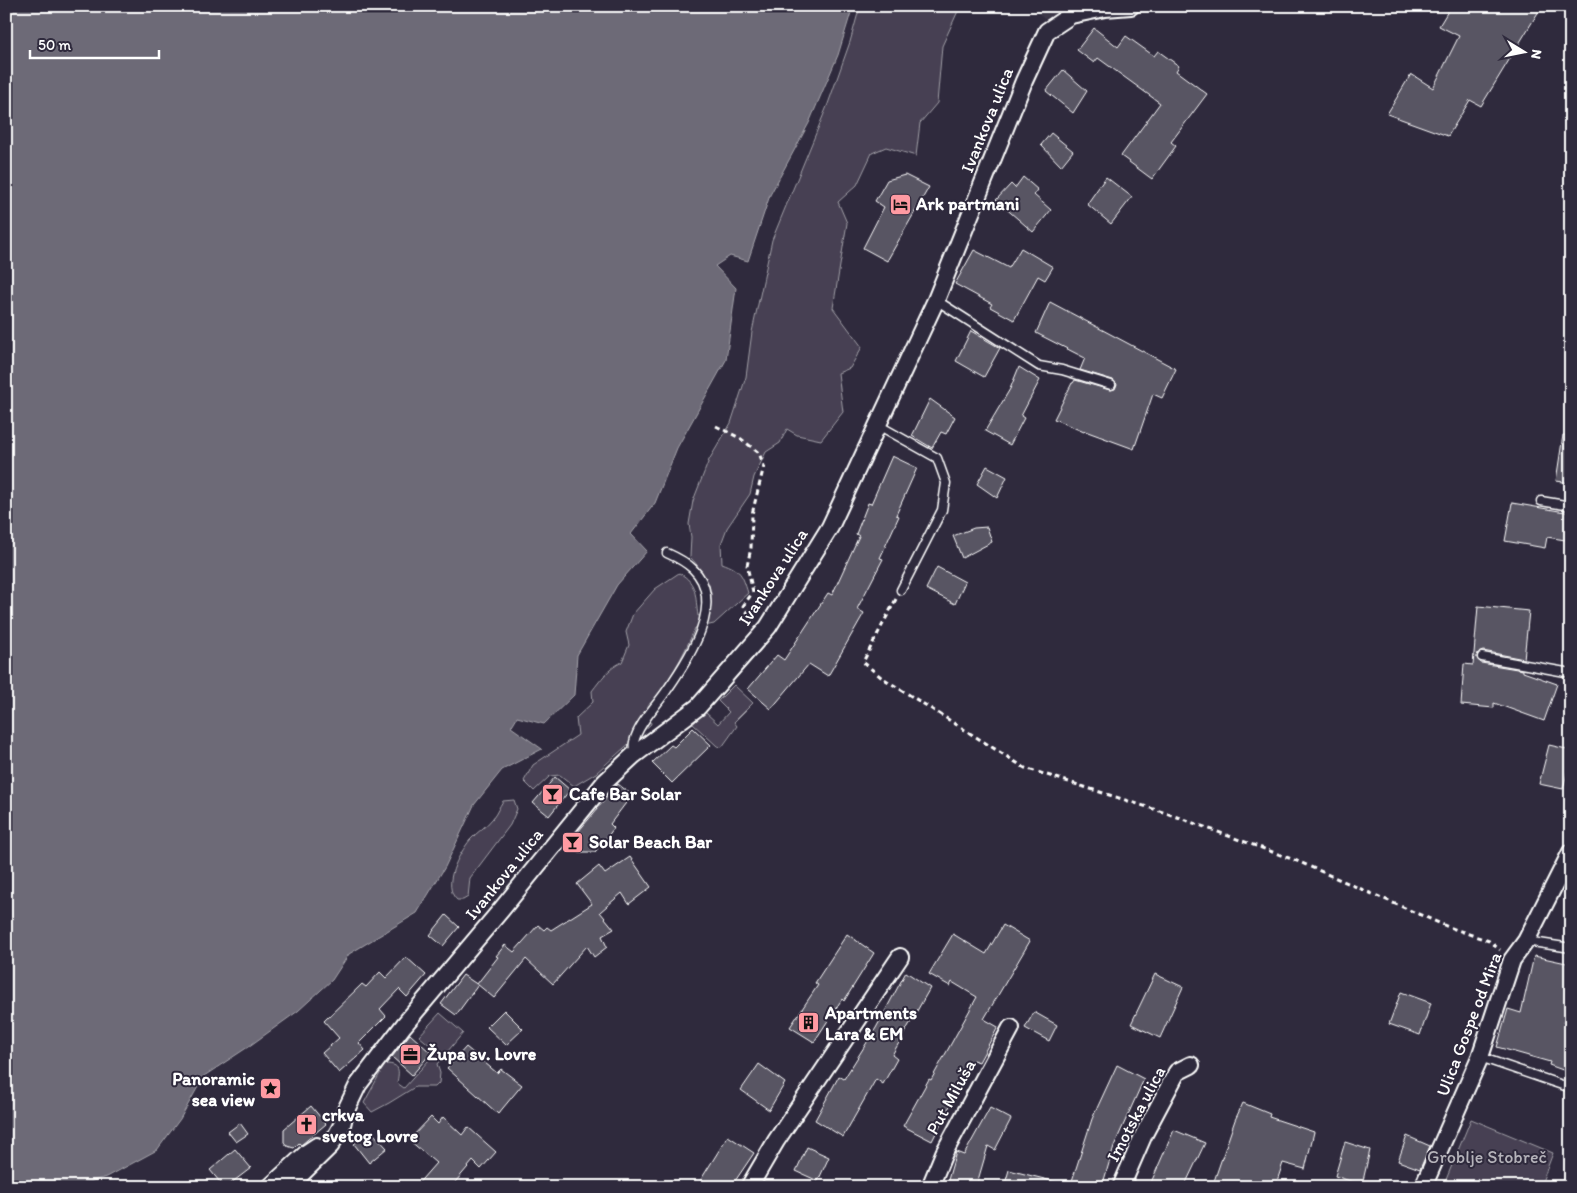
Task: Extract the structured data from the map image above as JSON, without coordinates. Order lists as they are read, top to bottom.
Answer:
{
  "streets": {
    "street": [
      "Ivankova ulica",
      "Ulica Gospe od Mira",
      "Put Miluša",
      "Imotska ulica"
    ]
  },
  "parks": ["Groblje Stobreč"],
  "places": {
    "hotel": ["Ark partmani"],
    "bar": ["Cafe Bar Solar", "Solar Beach Bar"],
    "building": ["Apartments Lara & EM"],
    "office": ["Župa sv. Lovre"],
    "place": ["Panoramic sea view"],
    "church": ["crkva svetog Lovre"]
  },
  "scale_bar": "50 m",
  "north": "right"
}
